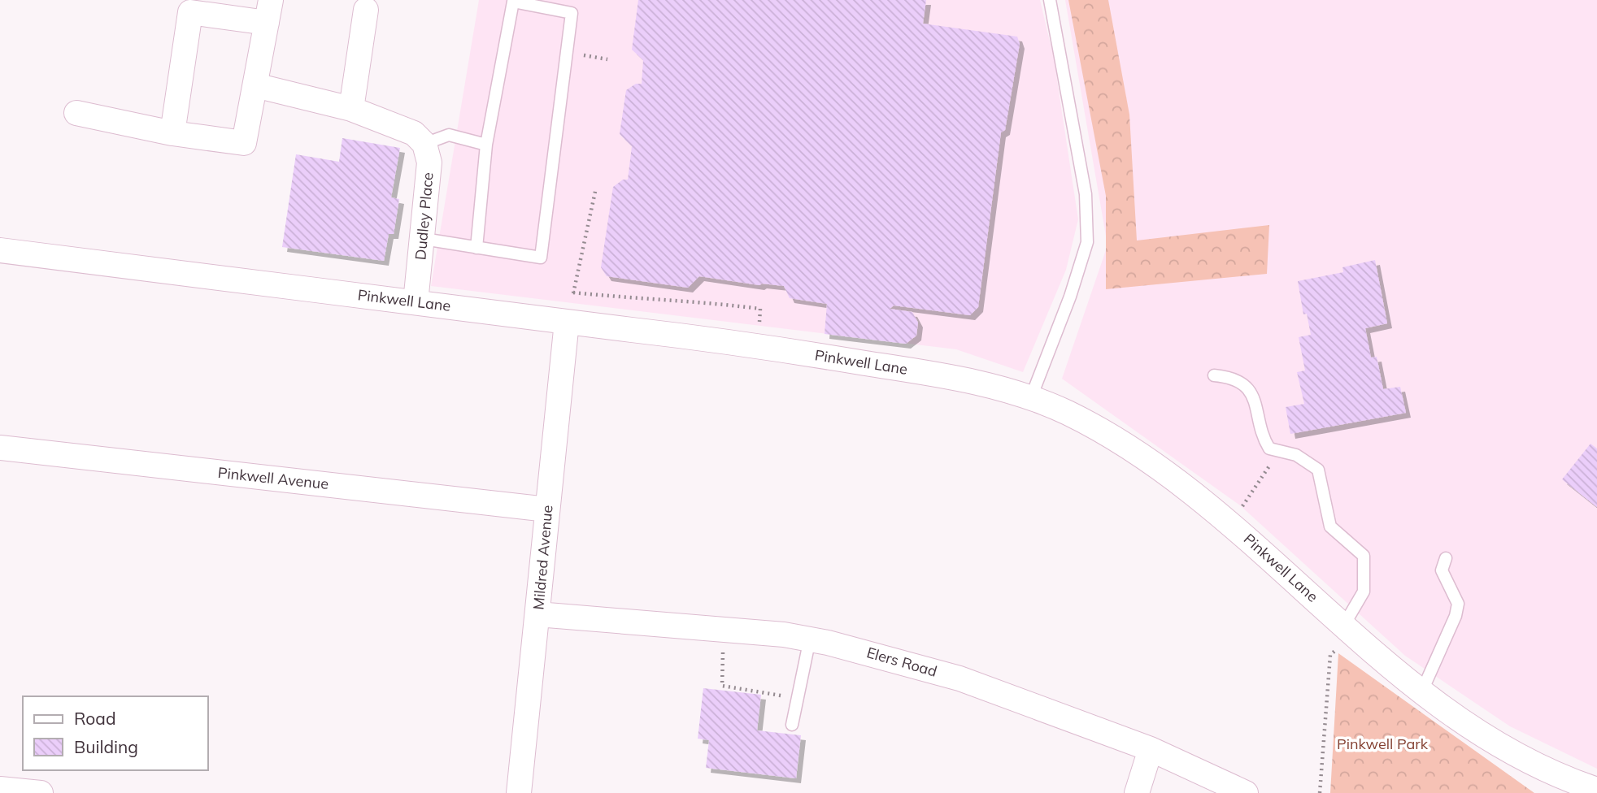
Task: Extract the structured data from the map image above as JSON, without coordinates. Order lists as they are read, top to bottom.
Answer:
{
  "streets": {
    "street": [
      "Dudley Place",
      "Pinkwell Lane",
      "Pinkwell Avenue",
      "Mildred Avenue",
      "Elers Road"
    ]
  },
  "crossings": [
    ["Dudley Place", "Pinkwell Lane"],
    ["Pinkwell Lane", "Mildred Avenue"],
    ["Pinkwell Avenue", "Mildred Avenue"],
    ["Mildred Avenue", "Elers Road"]
  ],
  "parks": ["Pinkwell Park"],
  "legend": ["Road", "Building"]
}
